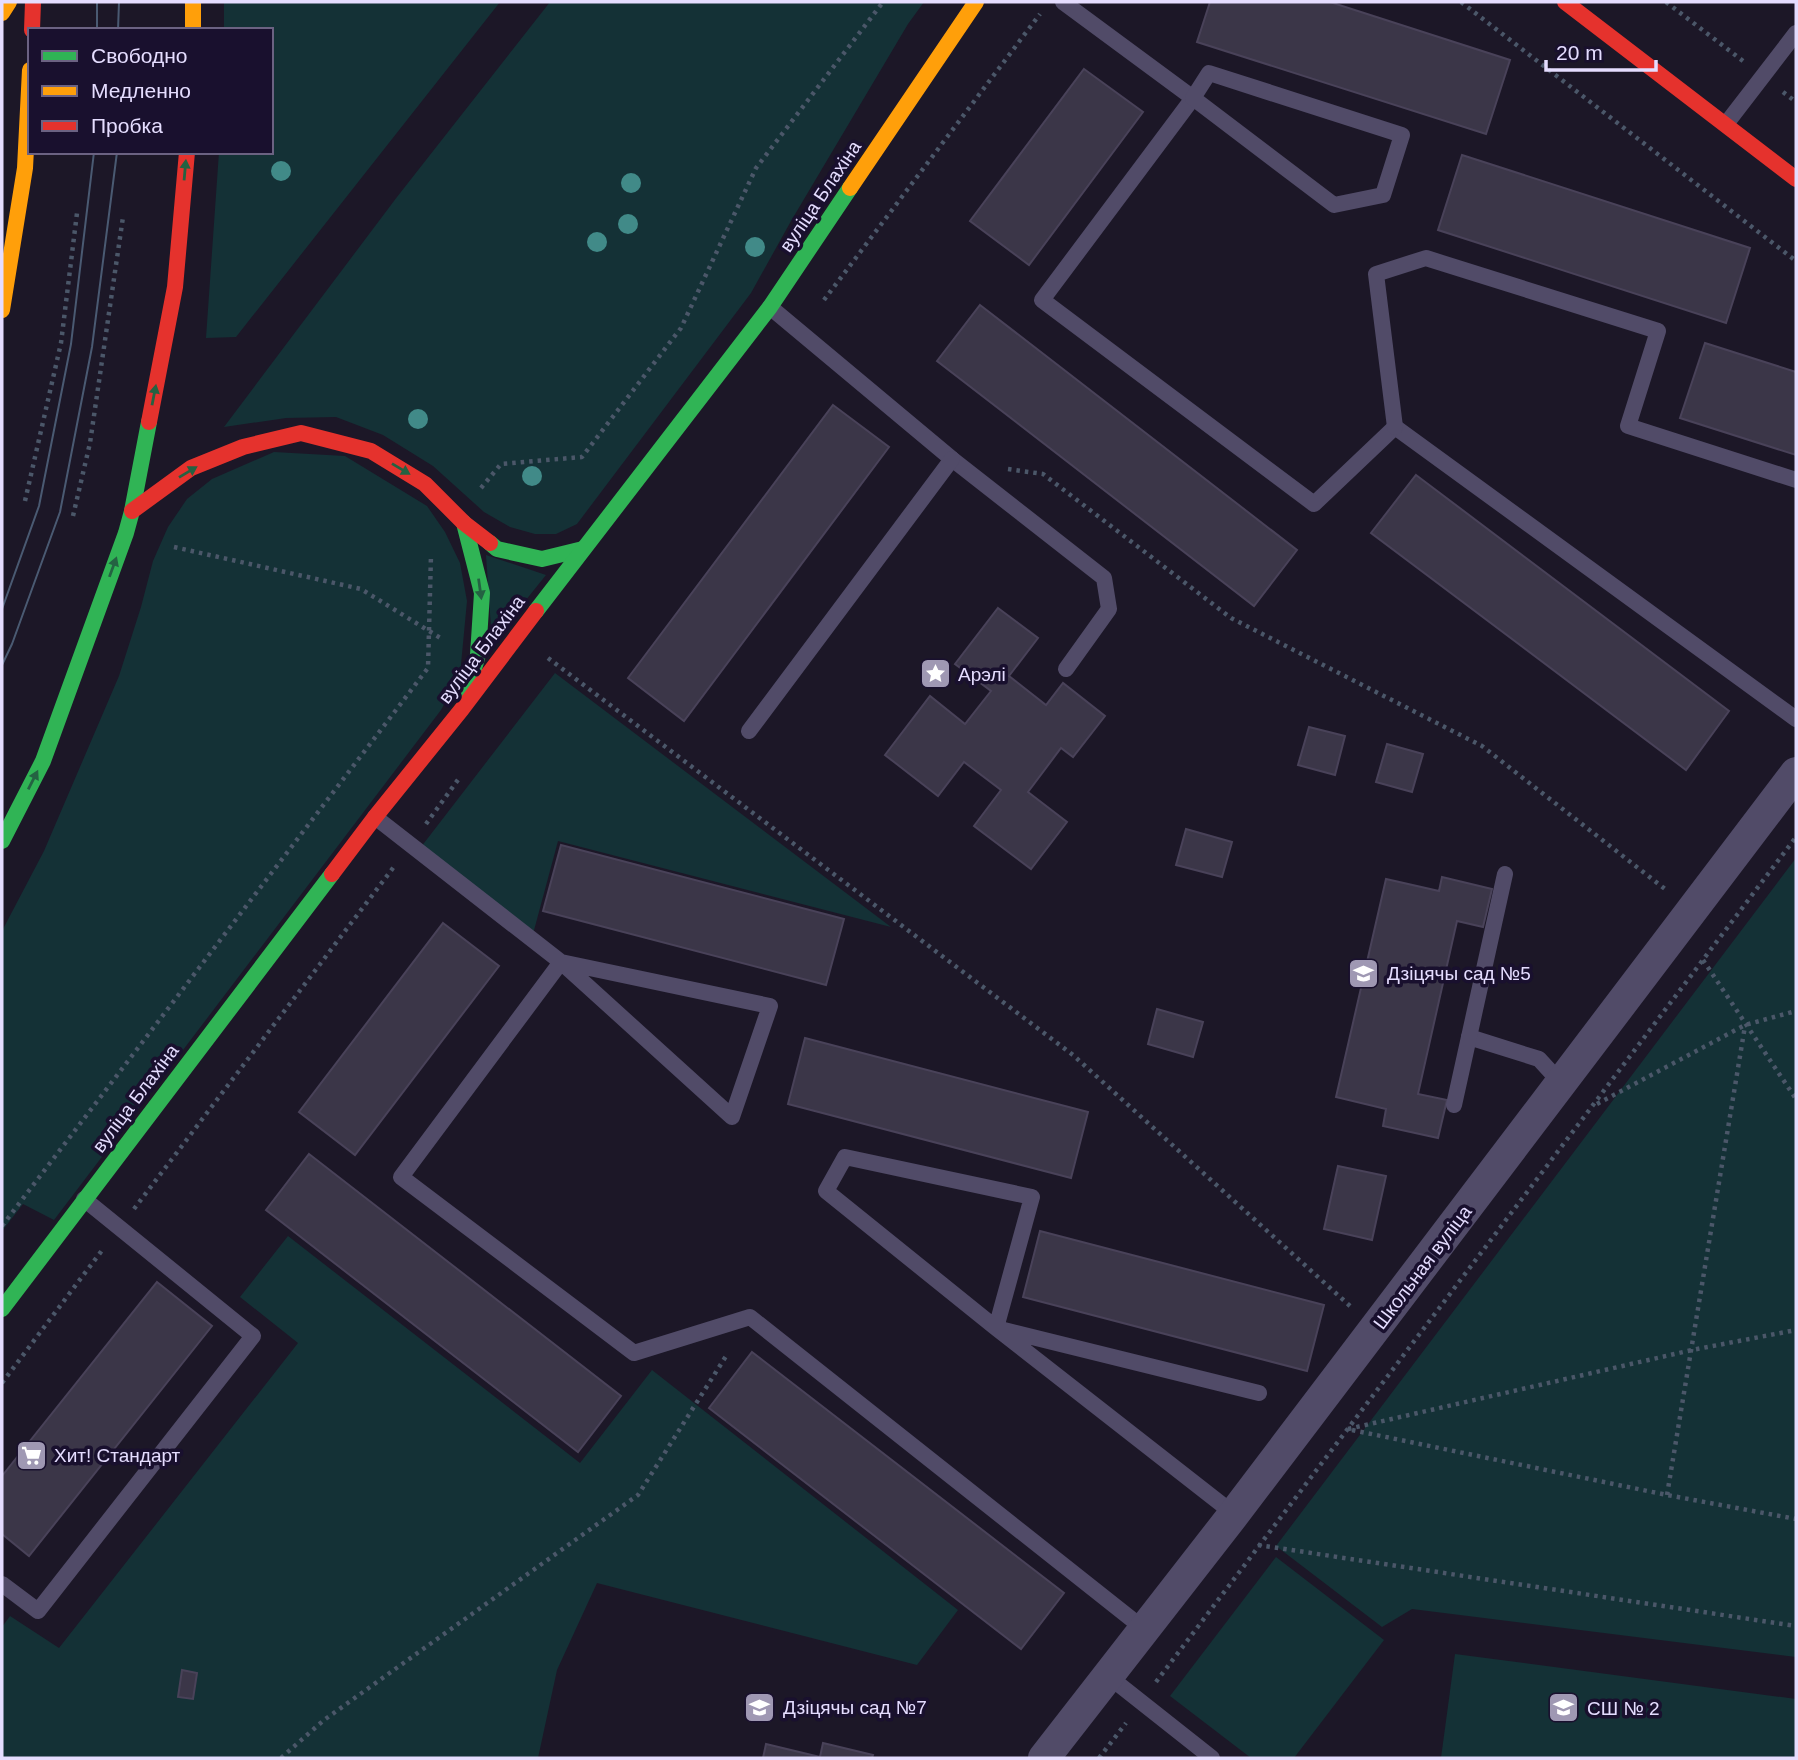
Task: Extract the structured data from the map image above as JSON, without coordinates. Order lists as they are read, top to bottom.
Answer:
{
  "streets": {
    "main road": ["вуліца Блахіна"],
    "street": ["Школьная вуліца"]
  },
  "places": {
    "place": ["Арэлі"],
    "school or university": ["Дзіцячы сад №5", "Дзіцячы сад №7", "СШ № 2"],
    "supermarket": ["Хит! Стандарт"]
  },
  "legend": ["Свободно", "Медленно", "Пробка"],
  "scale_bar": "20 m"
}
